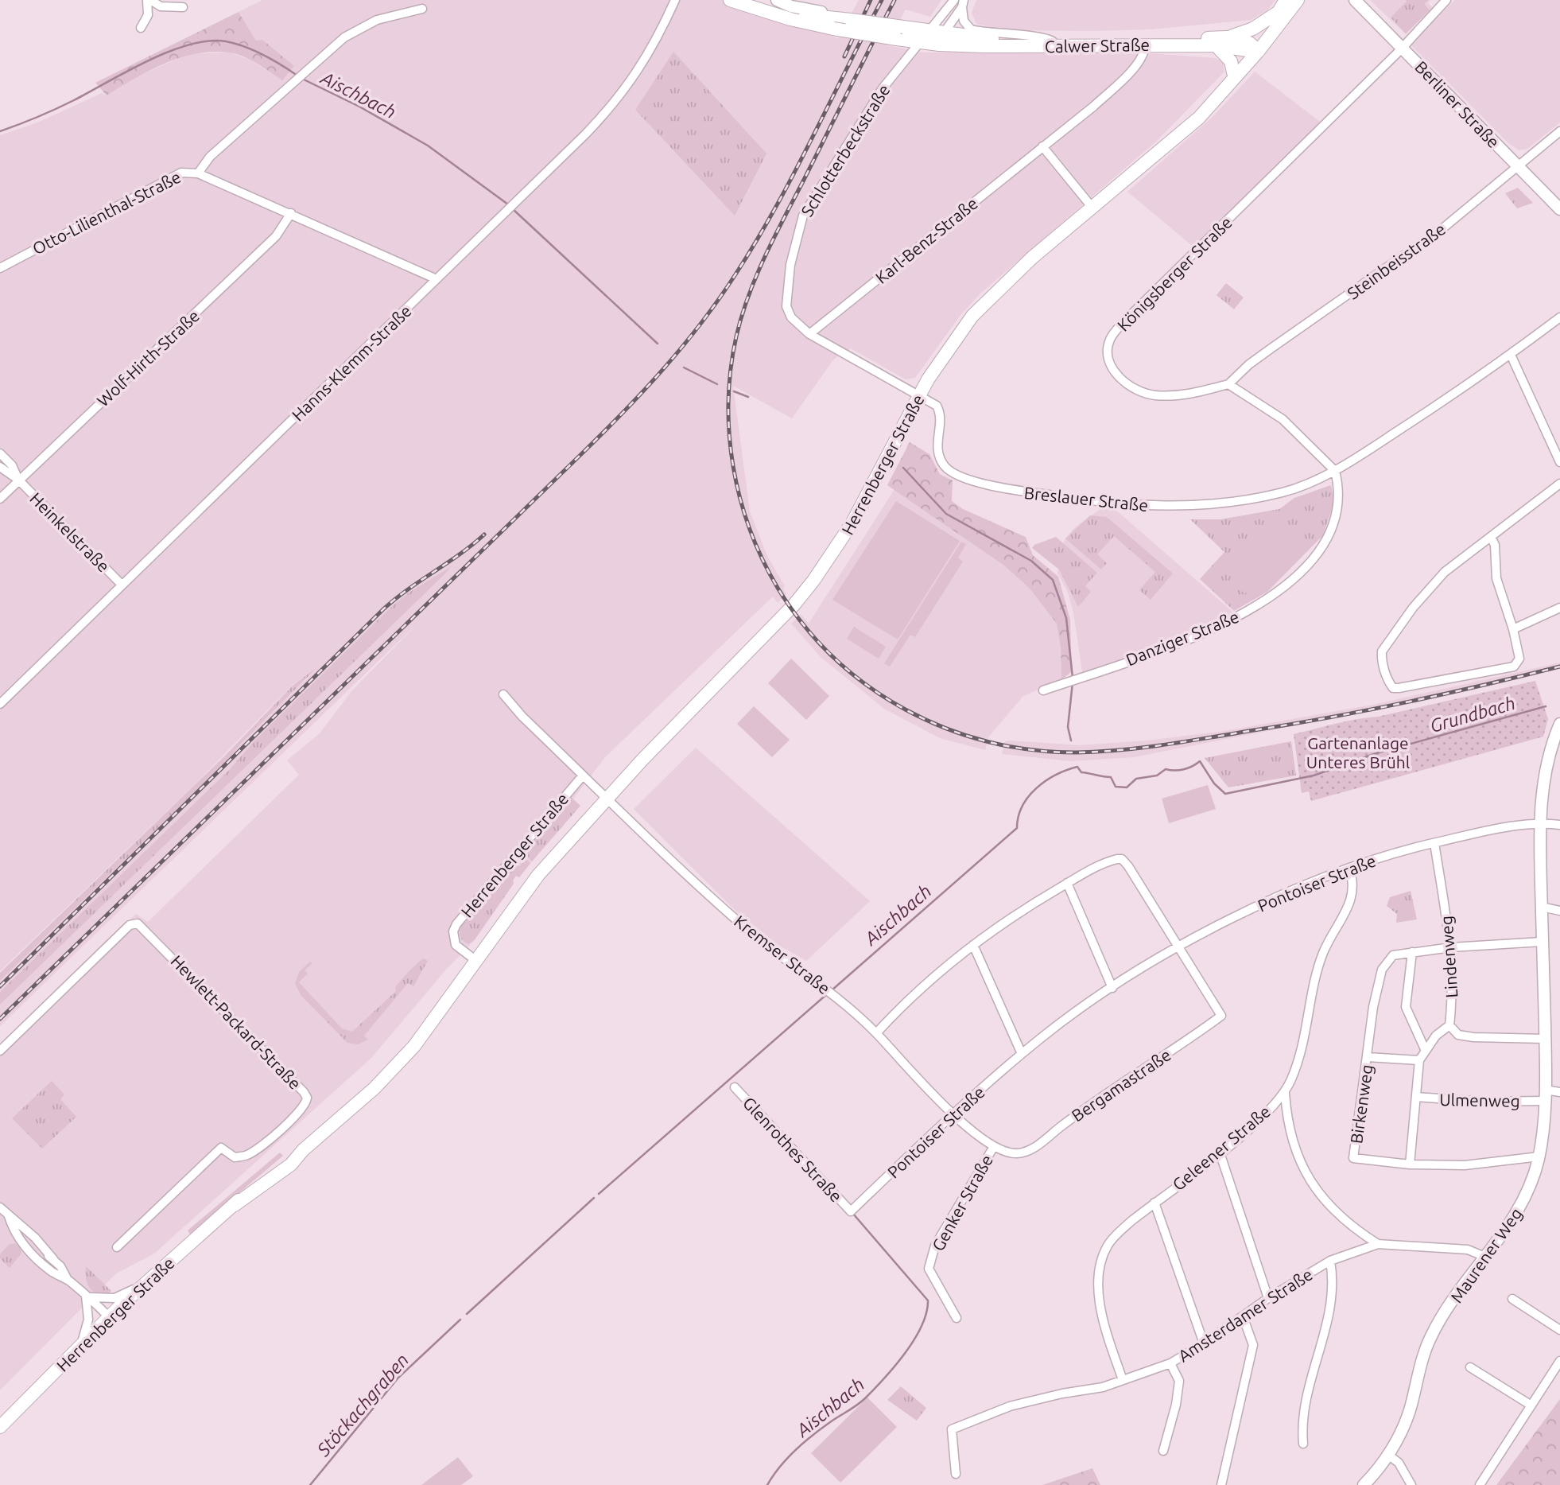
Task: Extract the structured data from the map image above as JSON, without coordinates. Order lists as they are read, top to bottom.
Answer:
{
  "streets": {
    "main road": ["Calwer Straße", "Herrenberger Straße"],
    "street": [
      "Berliner Straße",
      "Schlotterbeckstraße",
      "Otto-Lilienthal-Straße",
      "Karl-Benz-Straße",
      "Steinbeisstraße",
      "Königsberger Straße",
      "Wolf-Hirth-Straße",
      "Hanns-Klemm-Straße",
      "Breslauer Straße",
      "Heinkelstraße",
      "Danziger Straße",
      "Pontoiser Straße",
      "Kremser Straße",
      "Lindenweg",
      "Hewlett-Packard-Straße",
      "Bergamastraße",
      "Ulmenweg",
      "Birkenweg",
      "Geleener Straße",
      "Glenrothes Straße",
      "Genker Straße",
      "Maurener Weg",
      "Amsterdamer Straße"
    ]
  },
  "crossings": [
    ["Calwer Straße", "Schlotterbeckstraße"],
    ["Calwer Straße", "Karl-Benz-Straße"],
    ["Calwer Straße", "Herrenberger Straße"],
    ["Berliner Straße", "Steinbeisstraße"],
    ["Berliner Straße", "Königsberger Straße"],
    ["Schlotterbeckstraße", "Karl-Benz-Straße"],
    ["Schlotterbeckstraße", "Herrenberger Straße"],
    ["Schlotterbeckstraße", "Breslauer Straße"],
    ["Steinbeisstraße", "Königsberger Straße"],
    ["Wolf-Hirth-Straße", "Heinkelstraße"],
    ["Hanns-Klemm-Straße", "Heinkelstraße"],
    ["Herrenberger Straße", "Breslauer Straße"],
    ["Herrenberger Straße", "Kremser Straße"],
    ["Breslauer Straße", "Danziger Straße"],
    ["Pontoiser Straße", "Kremser Straße"],
    ["Pontoiser Straße", "Lindenweg"],
    ["Pontoiser Straße", "Bergamastraße"],
    ["Pontoiser Straße", "Geleener Straße"],
    ["Pontoiser Straße", "Glenrothes Straße"],
    ["Pontoiser Straße", "Maurener Weg"],
    ["Lindenweg", "Birkenweg"],
    ["Bergamastraße", "Genker Straße"],
    ["Ulmenweg", "Maurener Weg"],
    ["Birkenweg", "Maurener Weg"],
    ["Geleener Straße", "Amsterdamer Straße"],
    ["Maurener Weg", "Amsterdamer Straße"]
  ],
  "water": ["Aischbach", "Grundbach", "Stöckachgraben"],
  "parks": ["Gartenanlage Unteres Brühl"]
}
